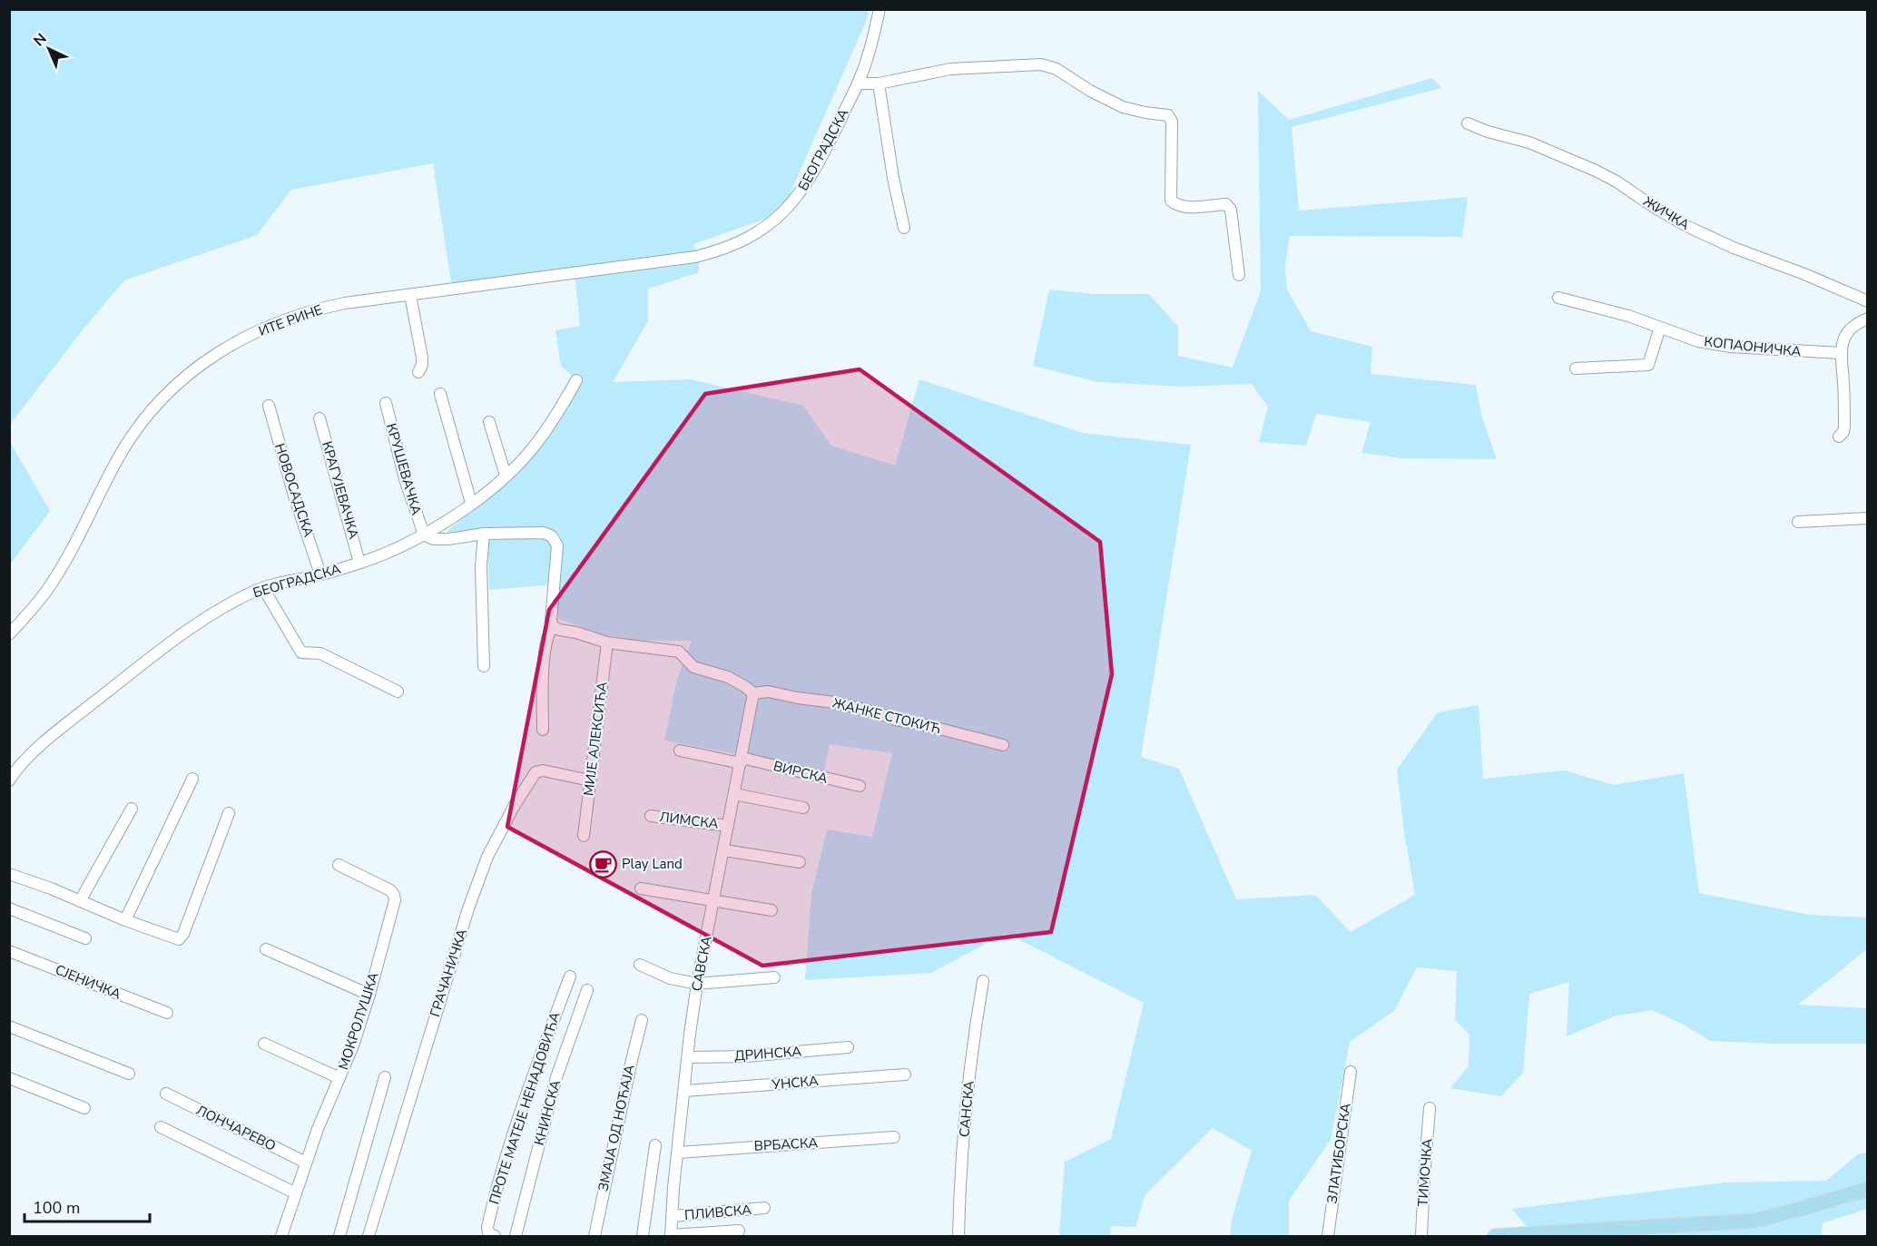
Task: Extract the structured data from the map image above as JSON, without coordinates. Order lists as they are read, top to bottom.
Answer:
{
  "streets": {
    "street": [
      "БЕОГРАДСКА",
      "ЖИЧКА",
      "ИТЕ РИНЕ",
      "КОПАОНИЧКА",
      "КРУШЕВАЧКА",
      "НОВОСАДСКА",
      "КРАГУЈЕВАЧКА",
      "ЖАНКЕ СТОКИЋ",
      "МИЈЕ АЛЕКСИЋА",
      "ВИРСКА",
      "ЛИМСКА",
      "САВСКА",
      "ГРАЧАНИЧКА",
      "СЈЕНИЧКА",
      "МОКРОЛУШКА",
      "ДРИНСКА",
      "УНСКА",
      "ПРОТЕ МАТЕЈЕ НЕНАДОВИЋА",
      "САНСКА",
      "КНИНСКА",
      "ЛОНЧАРЕВО",
      "ЗМАЈА ОД НОЋАЈА",
      "ВРБАСКА",
      "ЗЛАТИБОРСКА",
      "ТИМОЧКА",
      "ПЛИВСКА"
    ]
  },
  "crossings": [
    ["БЕОГРАДСКА", "ИТЕ РИНЕ"],
    ["БЕОГРАДСКА", "КРУШЕВАЧКА"],
    ["БЕОГРАДСКА", "НОВОСАДСКА"],
    ["БЕОГРАДСКА", "КРАГУЈЕВАЧКА"],
    ["ЖАНКЕ СТОКИЋ", "САВСКА"],
    ["МИЈЕ АЛЕКСИЋА", "ГРАЧАНИЧКА"],
    ["ВИРСКА", "САВСКА"],
    ["ЛИМСКА", "САВСКА"],
    ["САВСКА", "ДРИНСКА"],
    ["САВСКА", "УНСКА"],
    ["САВСКА", "ВРБАСКА"],
    ["САВСКА", "ПЛИВСКА"],
    ["МОКРОЛУШКА", "ЛОНЧАРЕВО"]
  ],
  "places": {
    "cafe": ["Play Land"]
  },
  "scale_bar": "100 m",
  "north": "top left"
}
